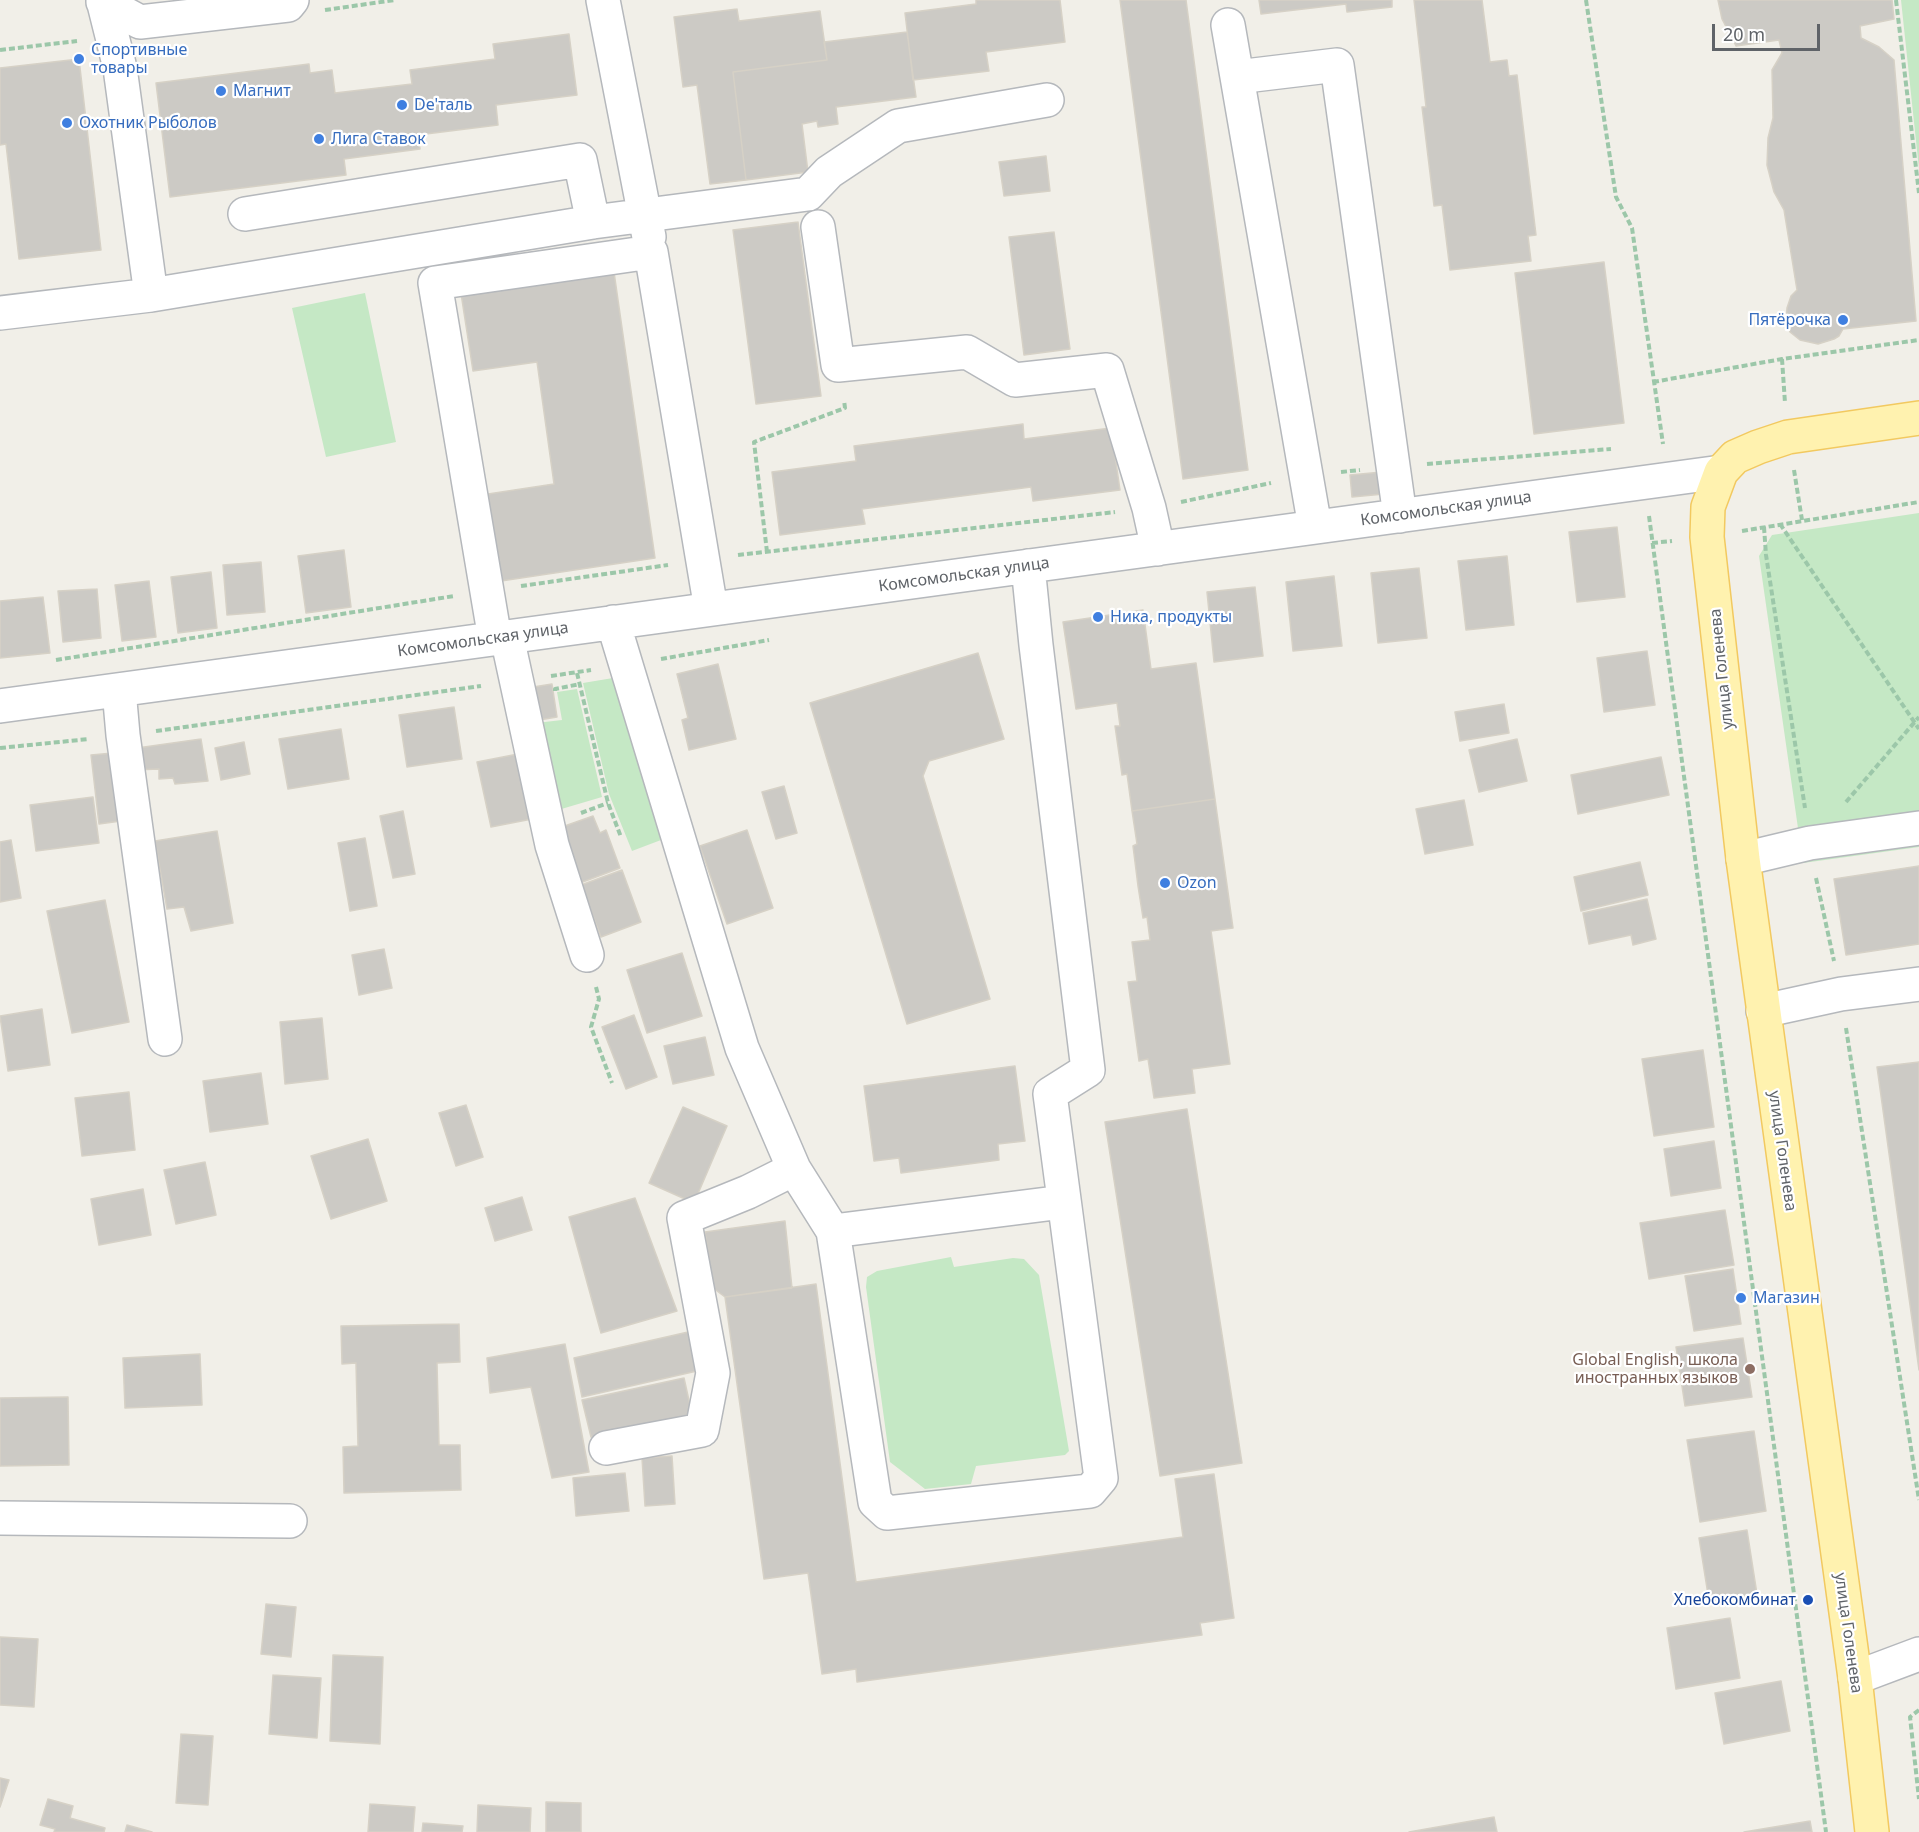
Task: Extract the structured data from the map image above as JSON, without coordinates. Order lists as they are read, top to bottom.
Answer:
{
  "streets": {
    "main road": ["улица Голенева"],
    "street": ["Комсомольская улица"]
  },
  "crossings": [
    ["Комсомольская улица", "улица Голенева"]
  ],
  "places": [
    "Спортивные товары",
    "Магнит",
    "De'таль",
    "Охотник Рыболов",
    "Лига Ставок",
    "Пятёрочка",
    "Ника, продукты",
    "Ozon",
    "Магазин",
    "Global English, школа иностранных языков",
    "Хлебокомбинат"
  ],
  "scale_bar": "20 m"
}
